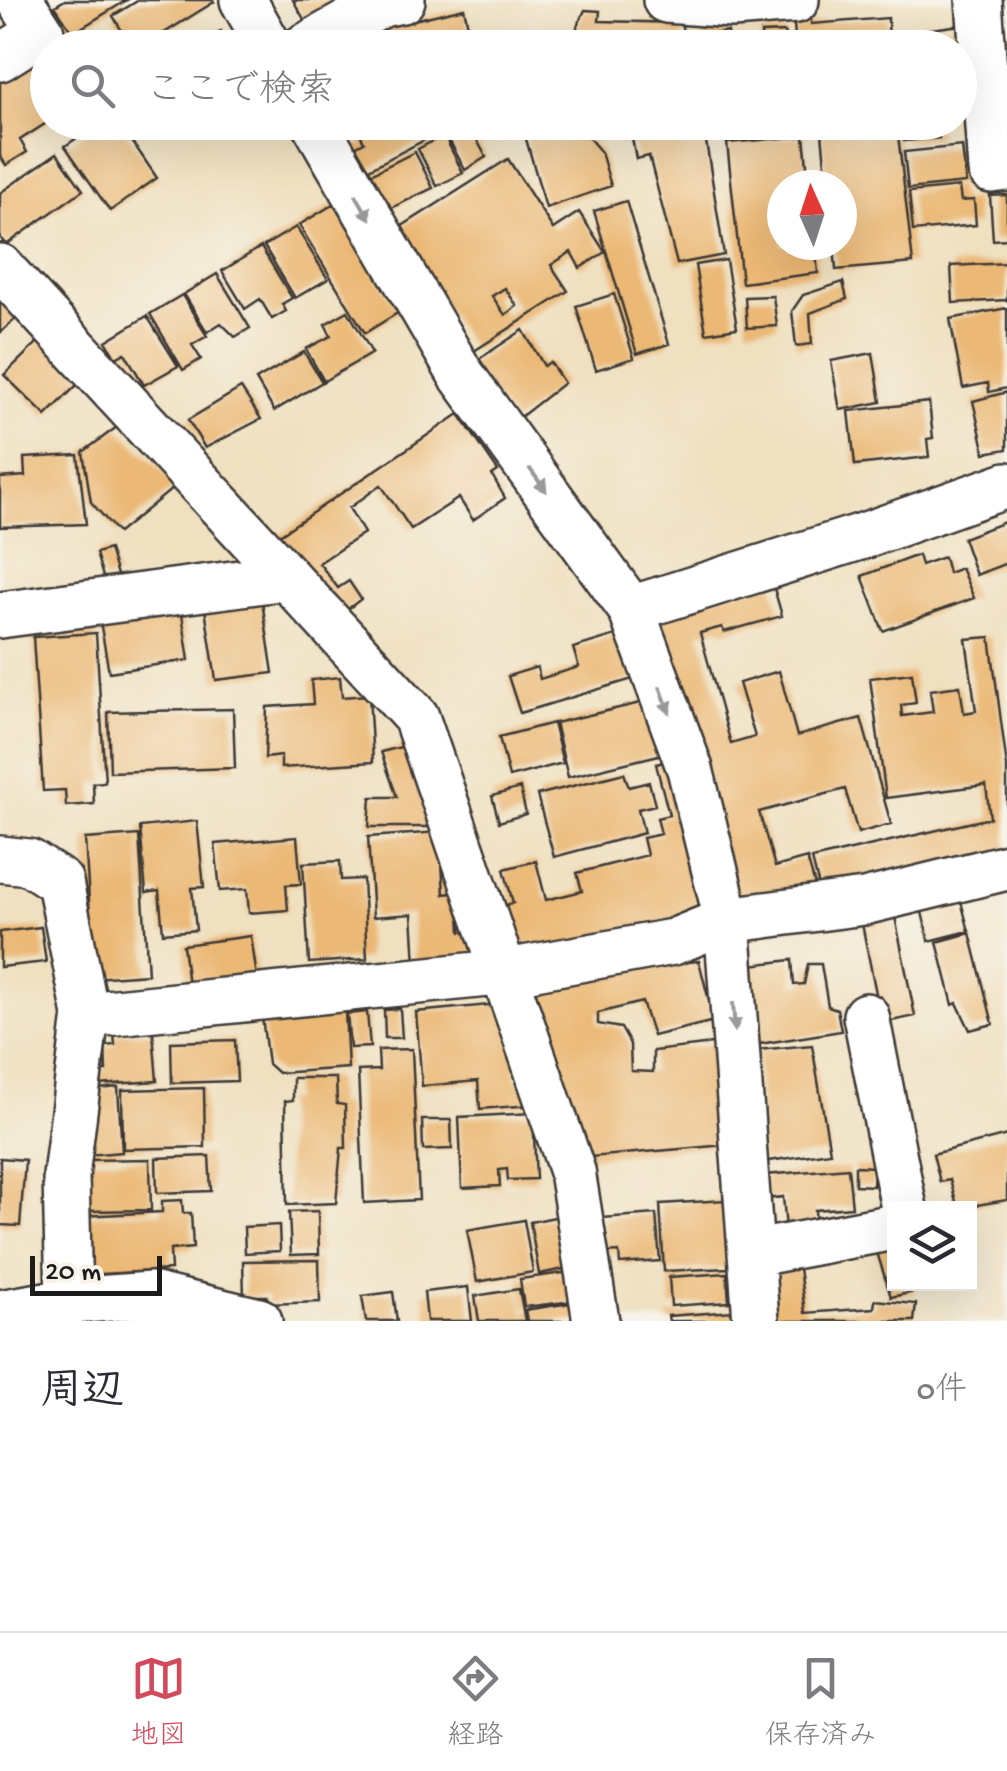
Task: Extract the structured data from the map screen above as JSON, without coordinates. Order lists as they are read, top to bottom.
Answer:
{
  "scale_bar": "20 m",
  "north": "top",
  "page": {
    "search": "ここで検索",
    "scale": "20 m",
    "heading": ["周辺", "0件"],
    "nav": ["地図", "経路", "保存済み"]
  }
}
